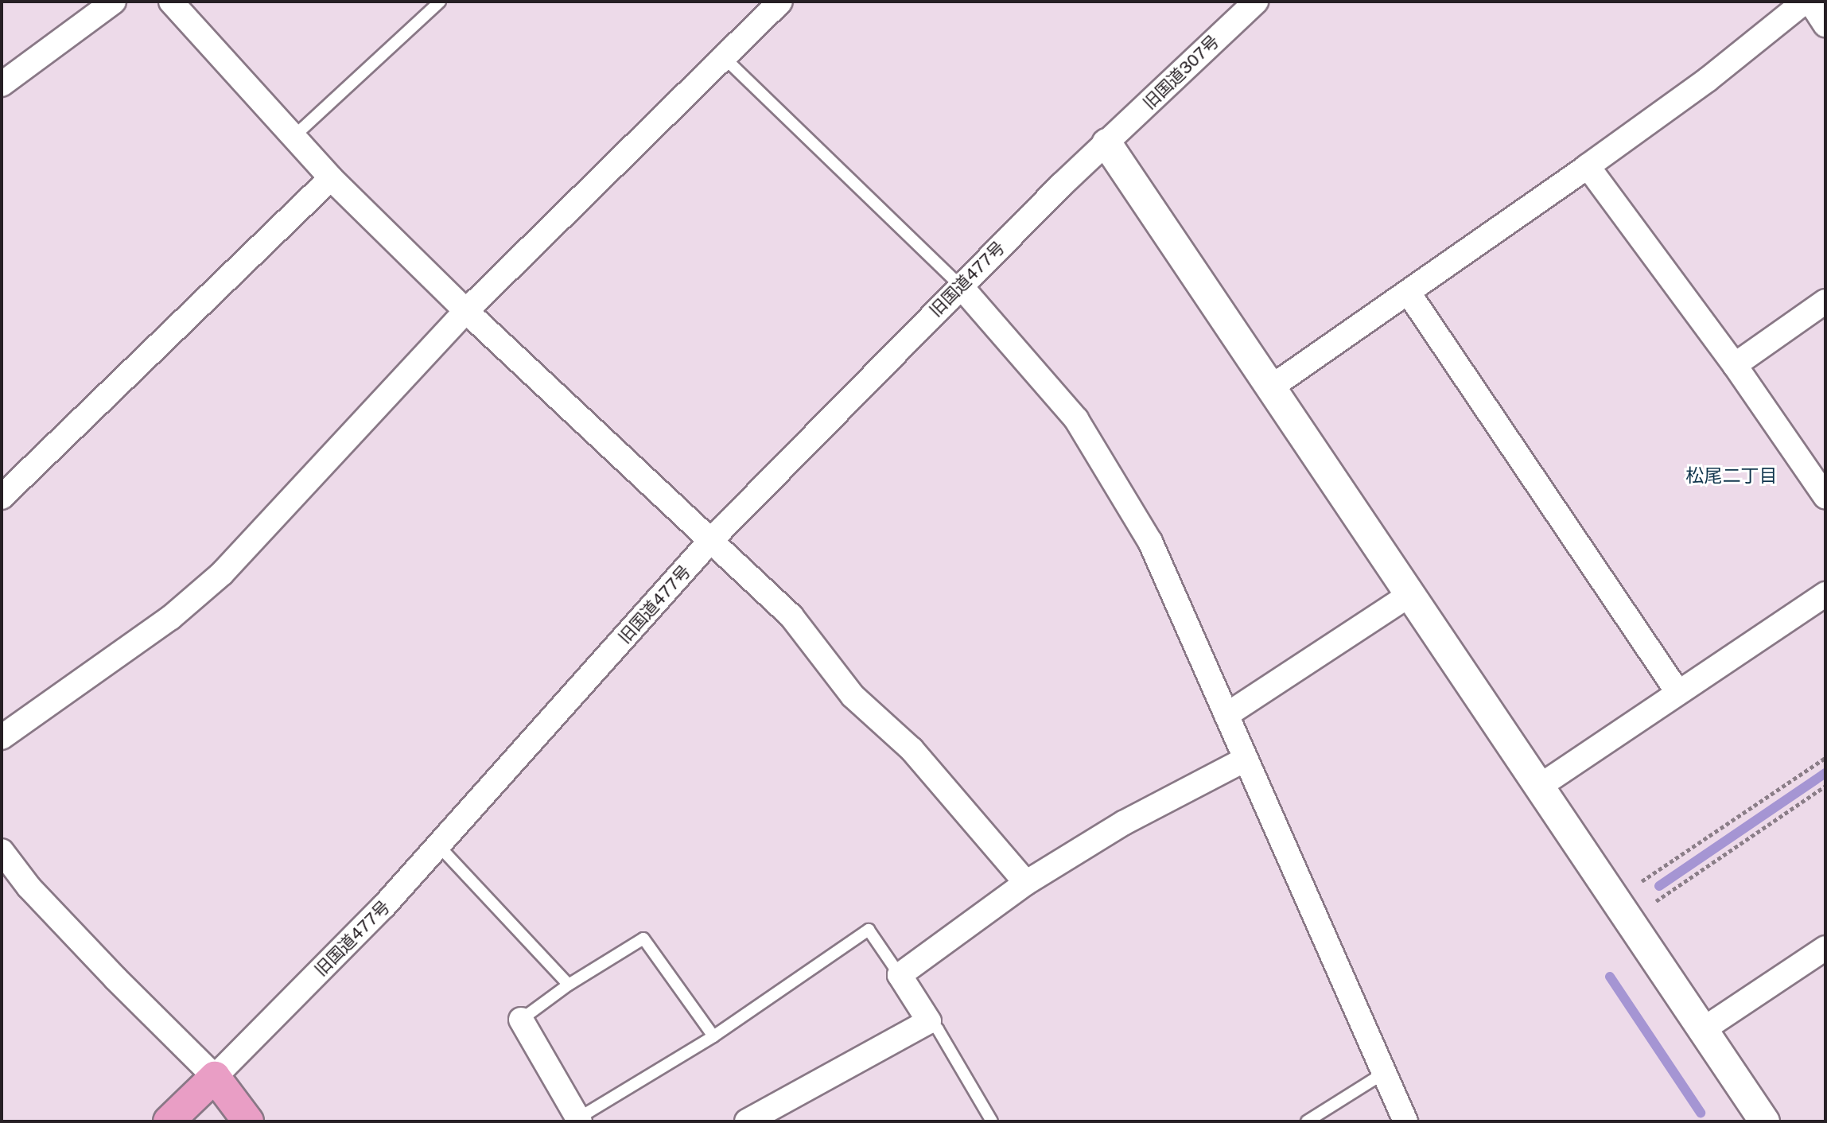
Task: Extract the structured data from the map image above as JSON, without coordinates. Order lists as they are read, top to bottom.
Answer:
{
  "streets": {
    "street": ["旧国道307号", "旧国道477号"]
  },
  "crossings": [
    ["旧国道307号", "旧国道477号"]
  ],
  "districts": ["松尾二丁目"]
}
